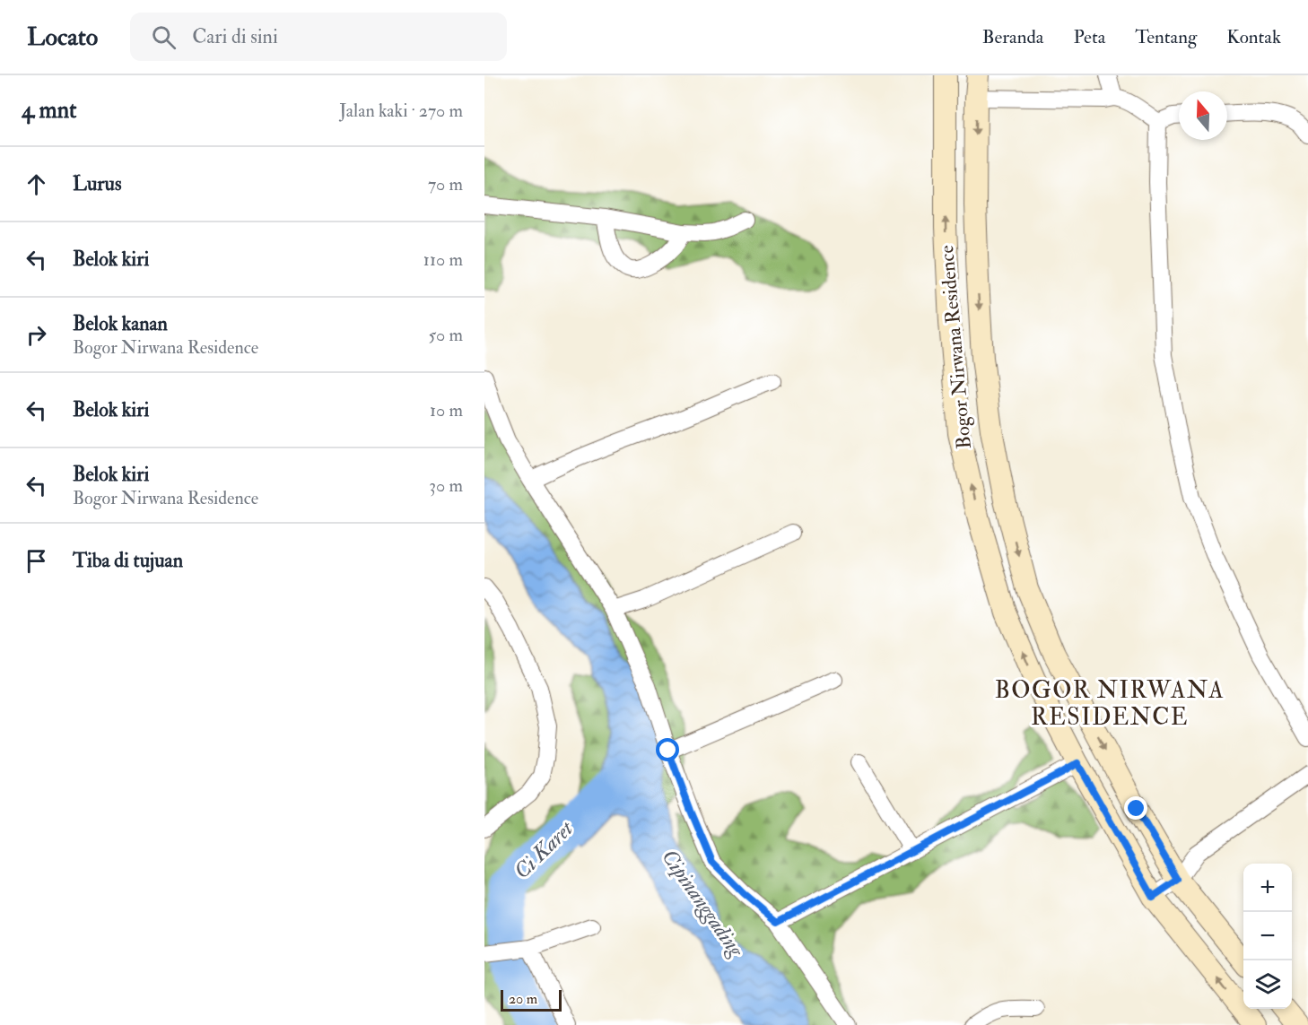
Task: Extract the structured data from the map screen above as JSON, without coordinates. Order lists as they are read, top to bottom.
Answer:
{
  "streets": {
    "street": ["Bogor Nirwana Residence"]
  },
  "districts": ["BOGOR NIRWANA RESIDENCE"],
  "water": ["Ci Karet", "Cipinanggading"],
  "scale_bar": "20 m",
  "north": "top",
  "page": {
    "header": "Locato",
    "search": "Cari di sini",
    "nav": [
      "Beranda",
      "Peta",
      "Tentang",
      "Kontak"
    ],
    "heading": ["4 mnt", "Jalan kaki · 270 m"],
    "list": [
      ["Lurus", "70 m"],
      ["Belok kiri", "110 m"],
      ["Belok kanan", "Bogor Nirwana Residence", "50 m"],
      ["Belok kiri", "10 m"],
      ["Belok kiri", "Bogor Nirwana Residence", "30 m"],
      "Tiba di tujuan"
    ],
    "map_buttons": ["+", "−"],
    "scale": "20 m"
  }
}
